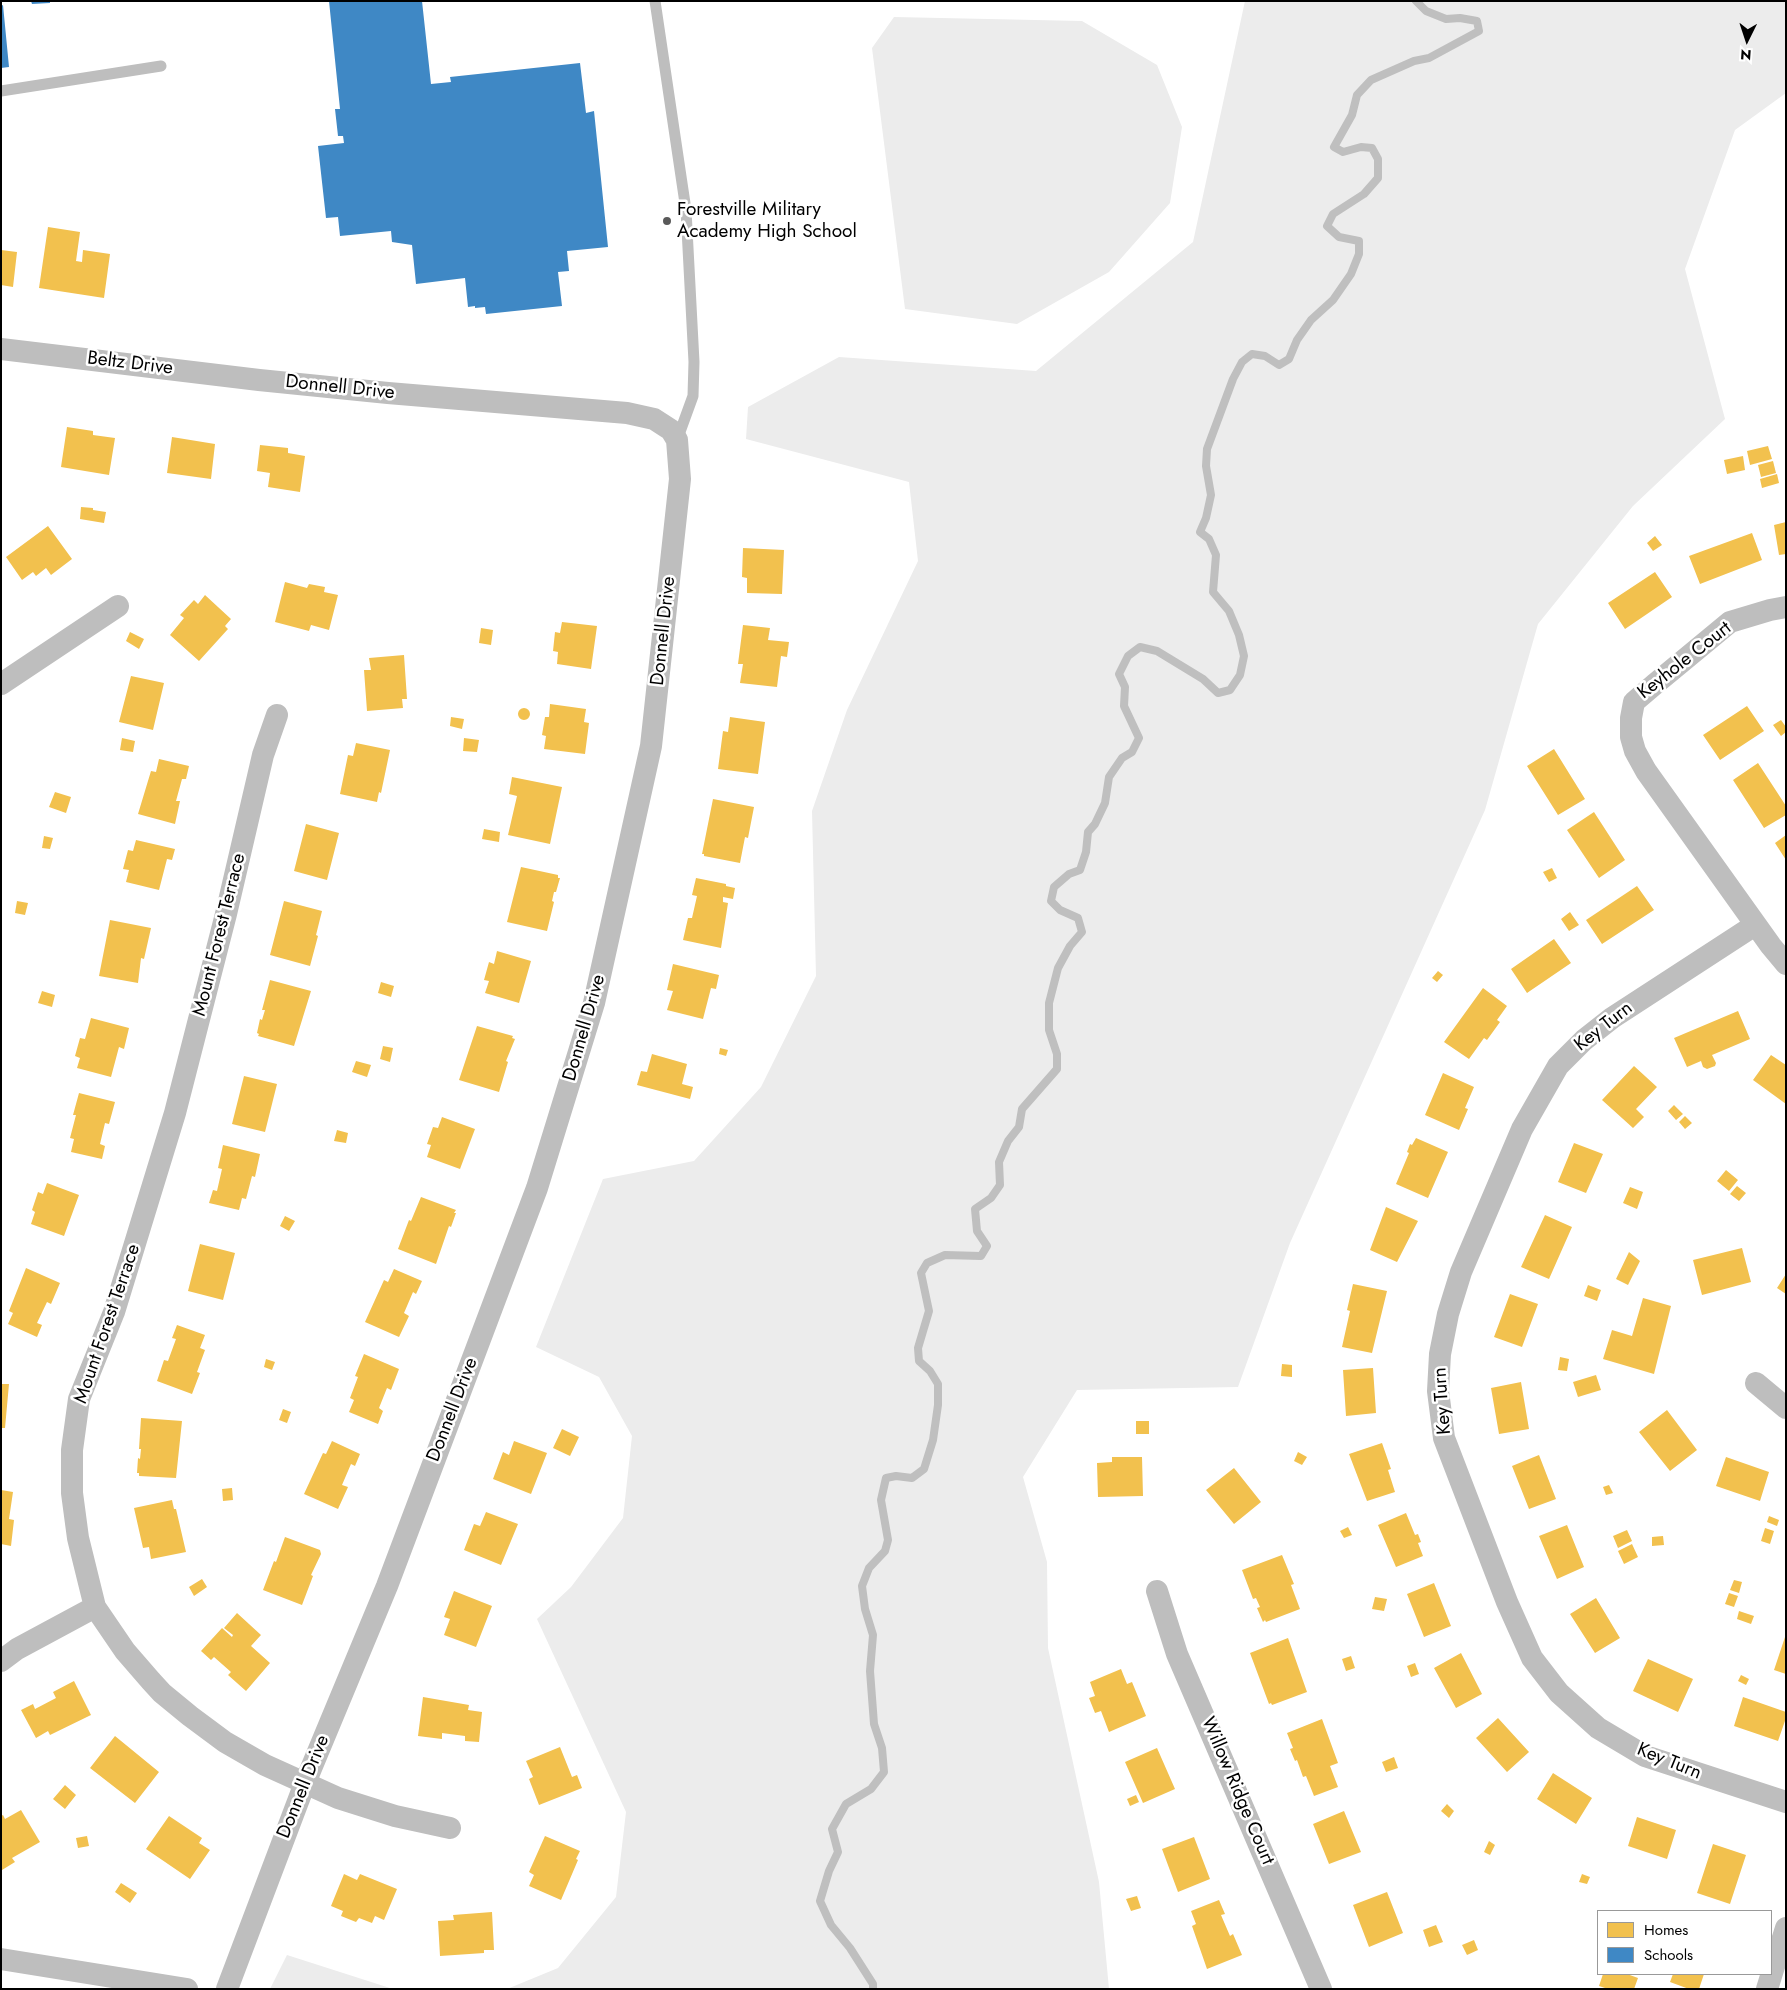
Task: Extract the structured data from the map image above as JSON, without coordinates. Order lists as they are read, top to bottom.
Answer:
{
  "streets": {
    "street": [
      "Beltz Drive",
      "Donnell Drive",
      "Keyhole Court",
      "Mount Forest Terrace",
      "Key Turn",
      "Willow Ridge Court"
    ]
  },
  "crossings": [
    ["Beltz Drive", "Donnell Drive"],
    ["Donnell Drive", "Mount Forest Terrace"],
    ["Keyhole Court", "Key Turn"]
  ],
  "places": ["Forestville Military Academy High School"],
  "legend": ["Homes", "Schools"],
  "north": "bottom"
}
